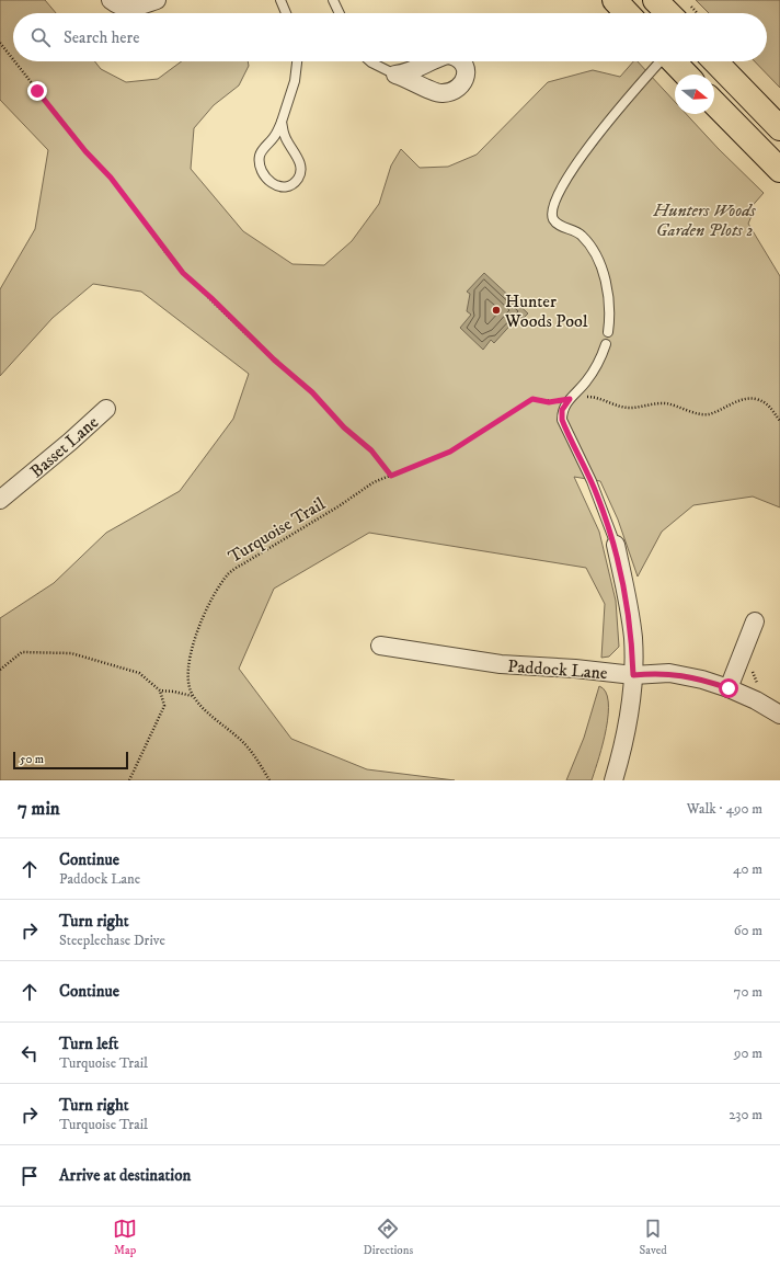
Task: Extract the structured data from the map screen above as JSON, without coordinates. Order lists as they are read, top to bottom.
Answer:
{
  "streets": {
    "street": ["Basset Lane", "Paddock Lane"],
    "path": ["Turquoise Trail"]
  },
  "parks": ["Hunters Woods Garden Plots 2"],
  "places": ["Hunter Woods Pool"],
  "scale_bar": "50 m",
  "north": "right",
  "page": {
    "search": "Search here",
    "scale": "50 m",
    "heading": ["7 min", "Walk · 490 m"],
    "list": [
      ["Continue", "Paddock Lane", "40 m"],
      ["Turn right", "Steeplechase Drive", "60 m"],
      ["Continue", "70 m"],
      ["Turn left", "Turquoise Trail", "90 m"],
      ["Turn right", "Turquoise Trail", "230 m"],
      "Arrive at destination"
    ],
    "nav": ["Map", "Directions", "Saved"]
  }
}
